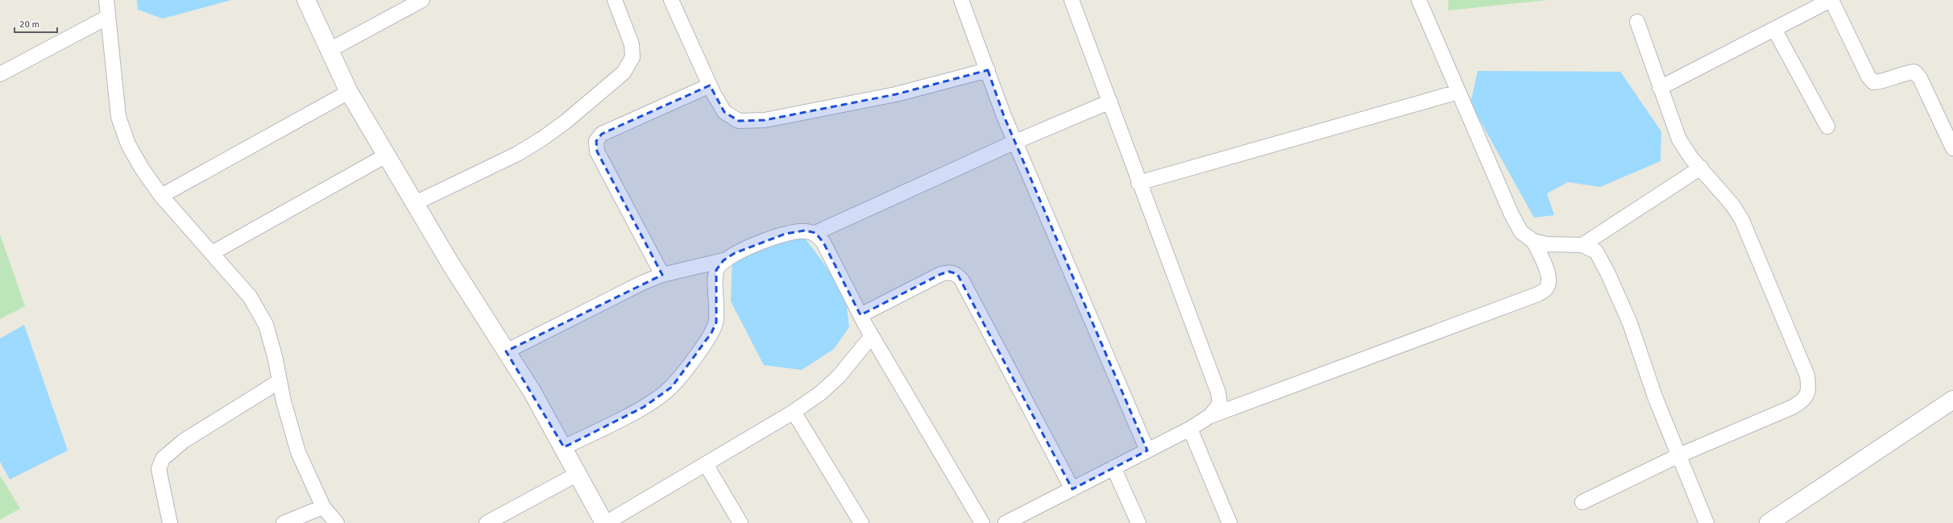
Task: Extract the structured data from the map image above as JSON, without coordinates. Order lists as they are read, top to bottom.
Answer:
{
  "scale_bar": "20 m"
}
